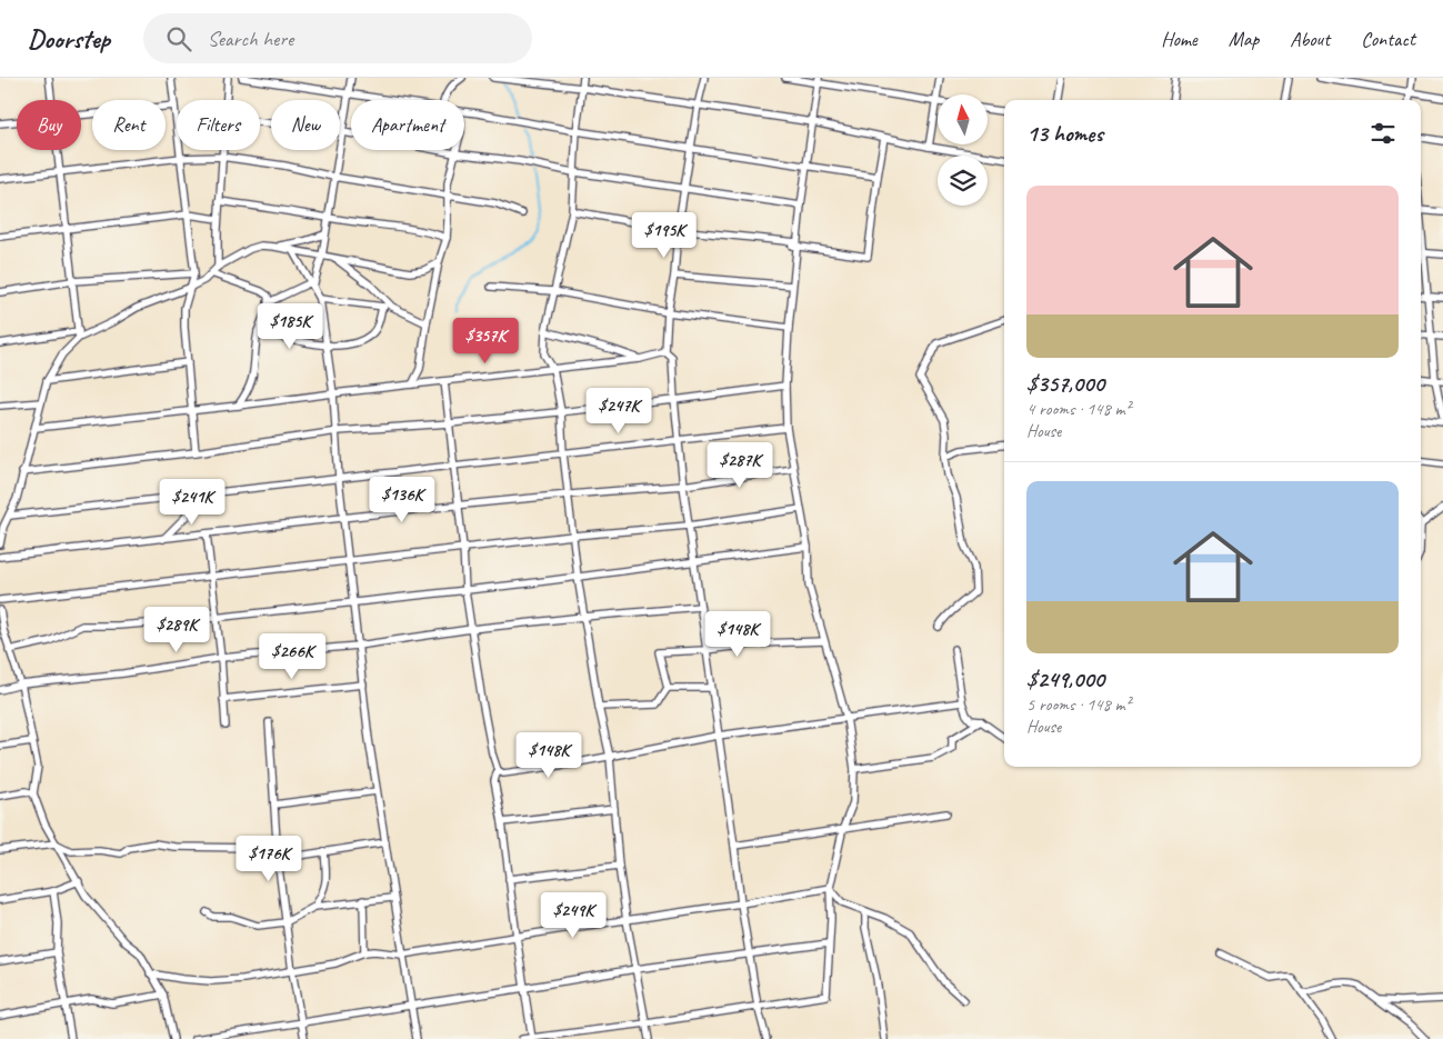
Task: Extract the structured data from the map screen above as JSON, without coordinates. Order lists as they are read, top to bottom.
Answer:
{
  "north": "top",
  "page": {
    "header": "Doorstep",
    "search": "Search here",
    "nav": [
      "Home",
      "Map",
      "About",
      "Contact"
    ],
    "chip": [
      "Buy",
      "Rent",
      "Filters",
      "New",
      "Apartment"
    ],
    "heading": "13 homes",
    "list": [
      {
        "name": "$357,000",
        "note": "4 rooms · 148 m² · House"
      },
      {
        "name": "$249,000",
        "note": "5 rooms · 148 m² · House"
      }
    ],
    "price": [
      "$195K",
      "$185K",
      "$357K",
      "$247K",
      "$287K",
      "$136K",
      "$241K",
      "$289K",
      "$148K",
      "$266K",
      "$148K",
      "$176K",
      "$249K"
    ]
  }
}
